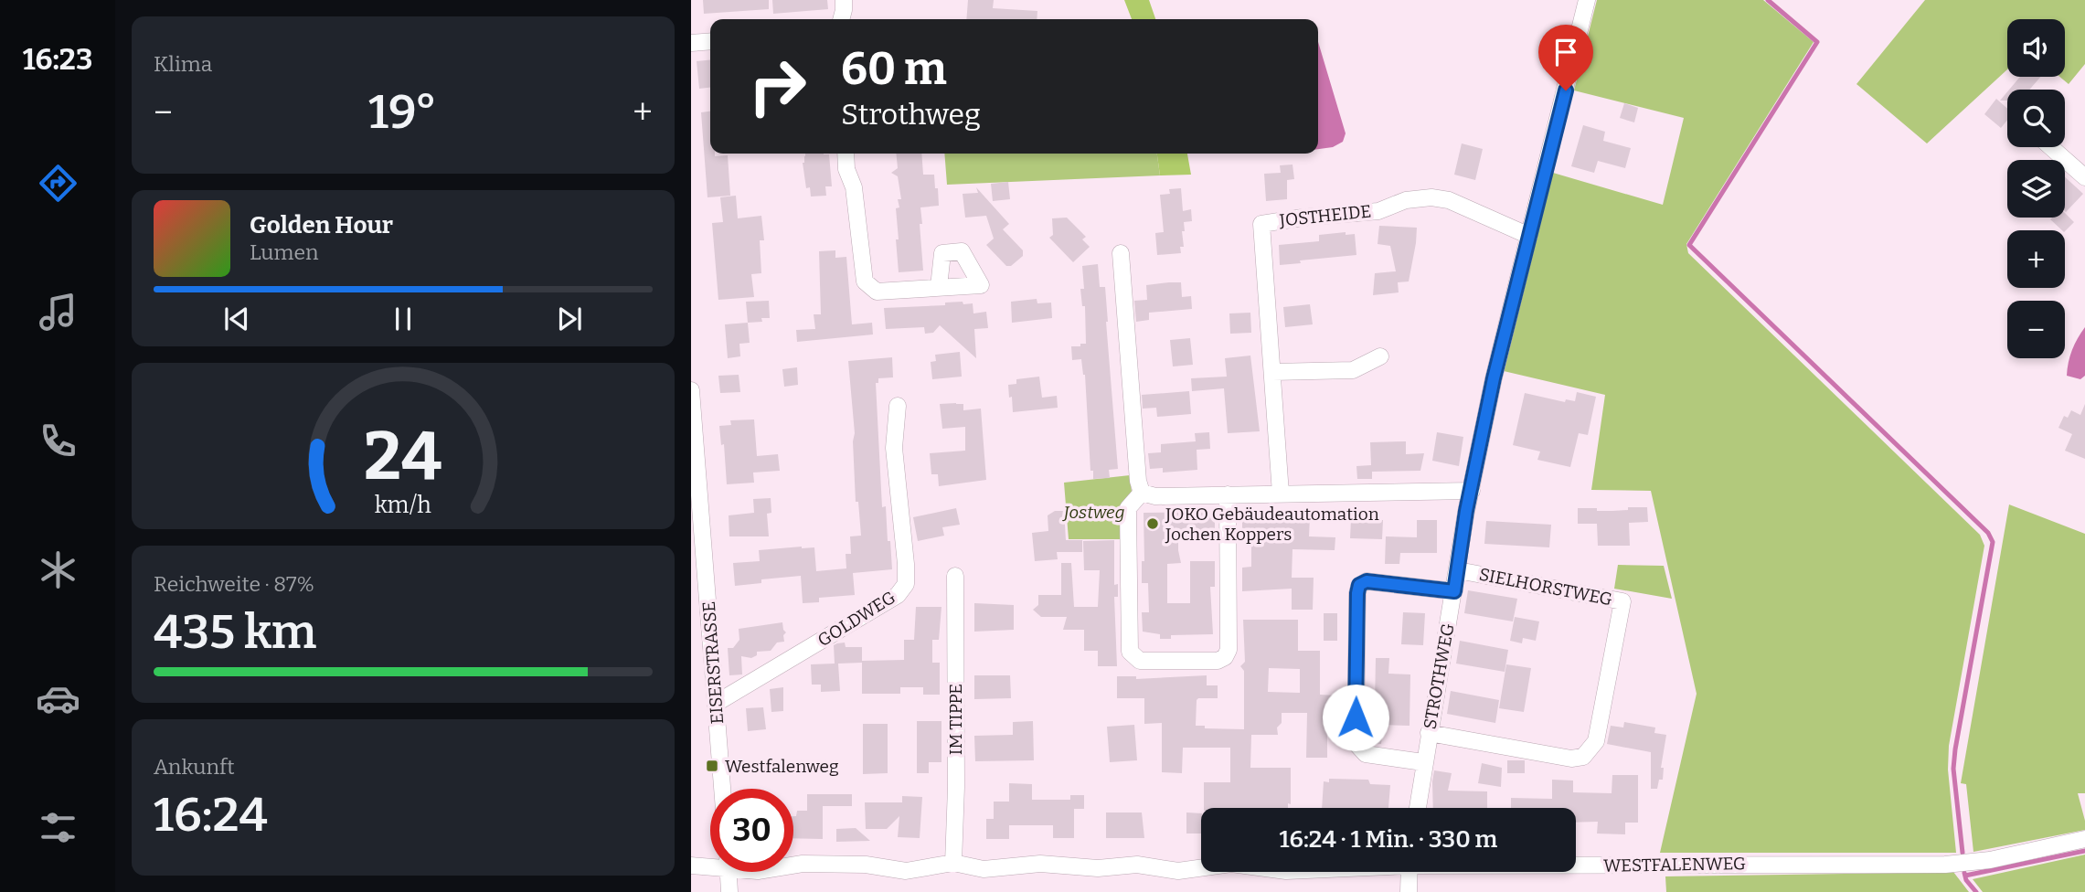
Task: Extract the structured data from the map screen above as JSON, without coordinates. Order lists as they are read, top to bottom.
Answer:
{
  "streets": {
    "street": [
      "JOSTHEIDE",
      "SIELHORSTWEG",
      "GOLDWEG",
      "EISERSTRASSE",
      "STROTHWEG",
      "IM TIPPE",
      "WESTFALENWEG"
    ]
  },
  "crossings": [
    ["JOSTHEIDE", "STROTHWEG"],
    ["SIELHORSTWEG", "STROTHWEG"],
    ["GOLDWEG", "EISERSTRASSE"],
    ["IM TIPPE", "WESTFALENWEG"]
  ],
  "parks": ["Jostweg"],
  "places": {
    "other": ["JOKO Gebäudeautomation Jochen Koppers"],
    "transit": ["Westfalenweg"]
  },
  "page": {
    "tabs": "16:23",
    "tile": [
      "Klima",
      ["Reichweite · 87%", "435 km"],
      ["Ankunft", "16:24"]
    ],
    "map_buttons": ["+", "−"],
    "turn": ["60 m", "Strothweg"],
    "heat": ["−", "19°", "+"],
    "song": ["Golden Hour", "Lumen"],
    "limit": "30",
    "trip": "16:24 · 1 Min. · 330 m",
    "gauge": ["24", "km/h"]
  }
}
